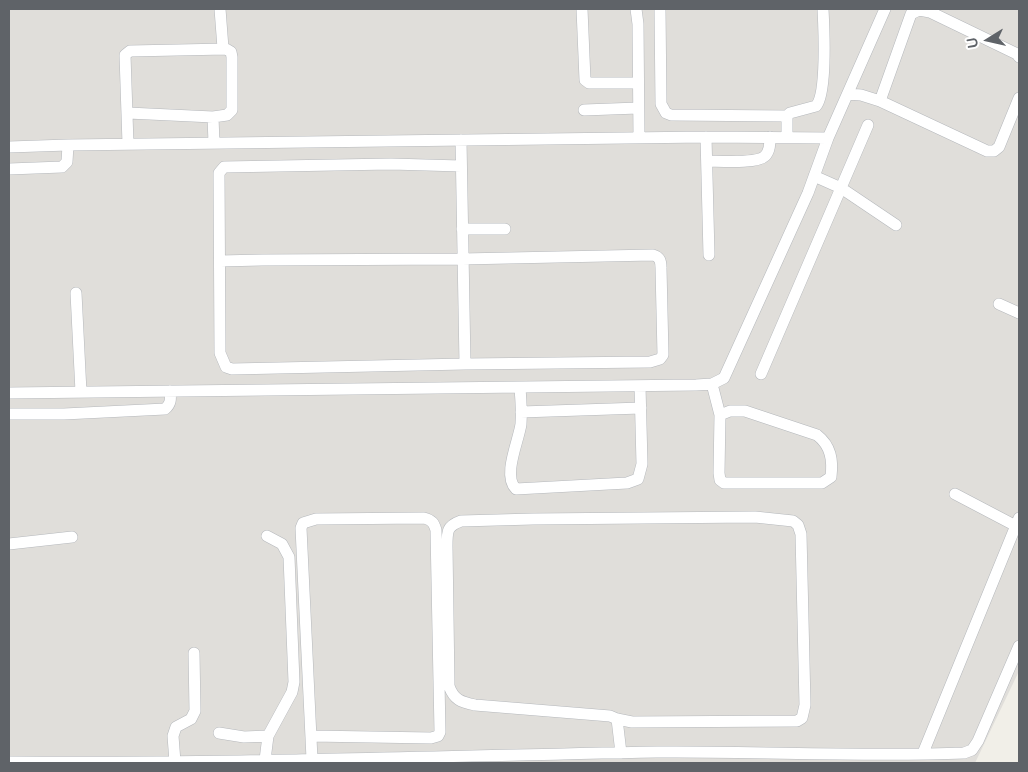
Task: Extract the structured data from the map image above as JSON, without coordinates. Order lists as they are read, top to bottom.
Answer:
{
  "north": "left"
}
